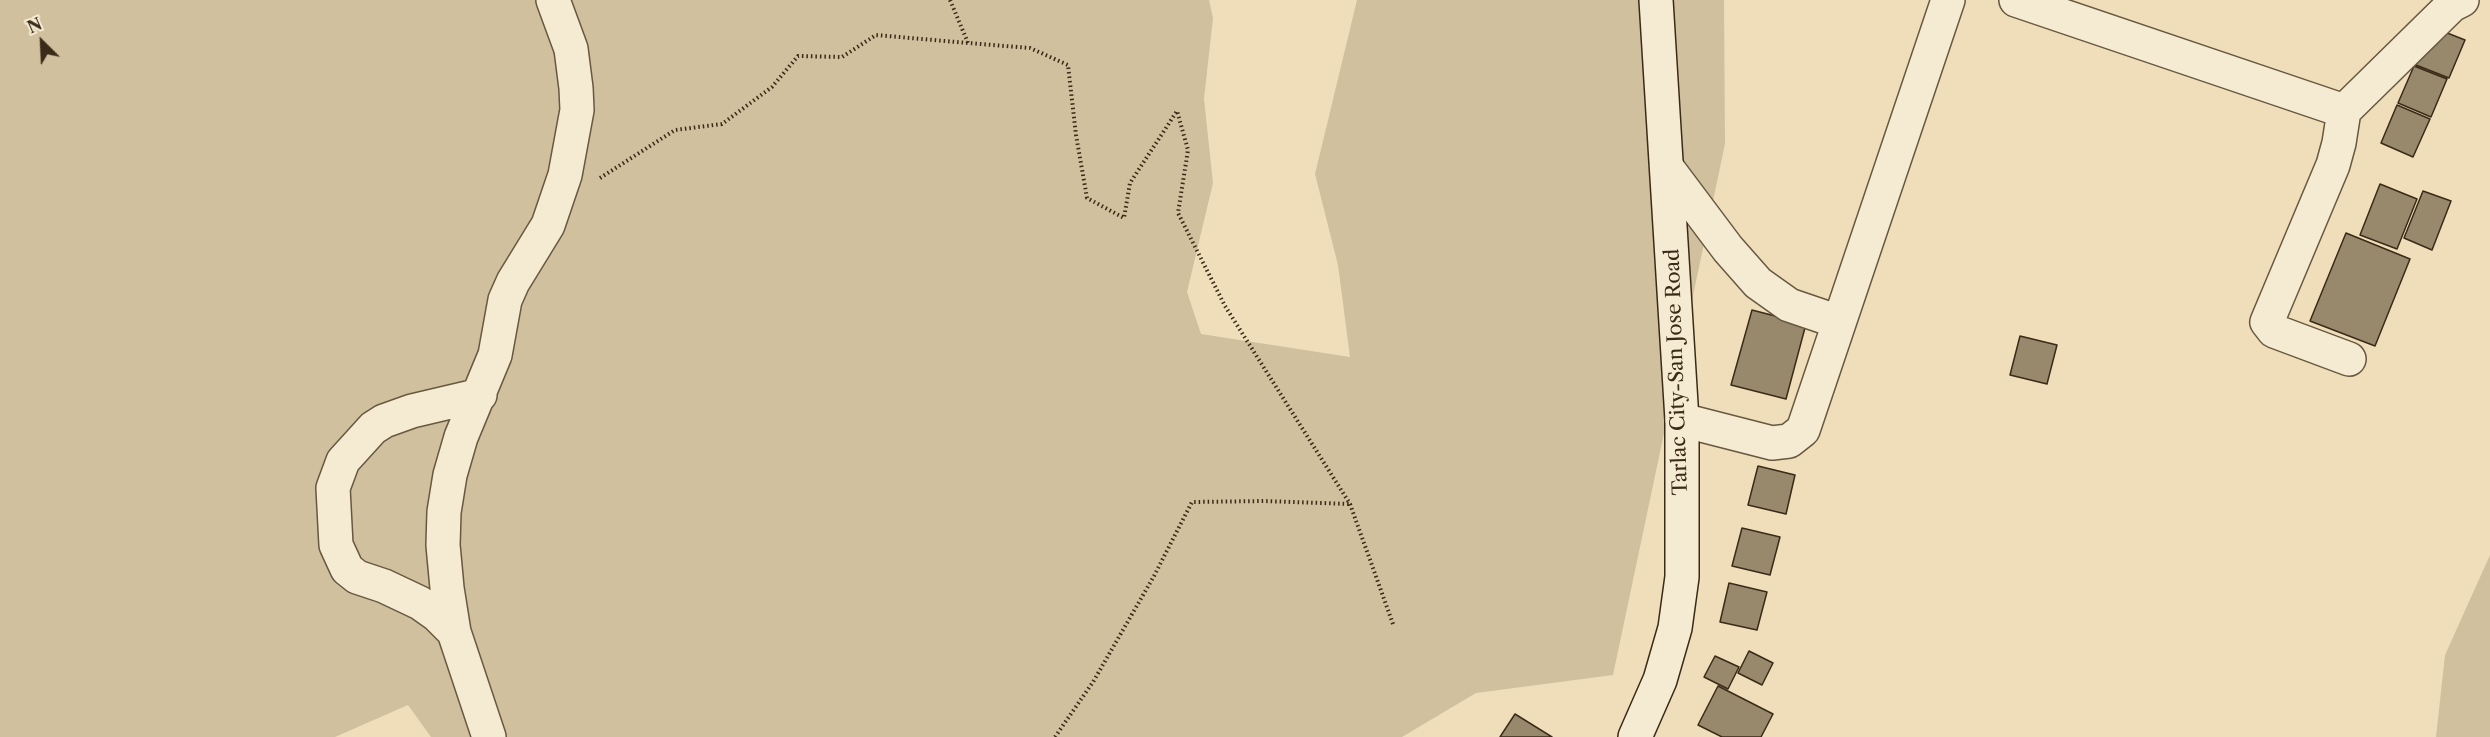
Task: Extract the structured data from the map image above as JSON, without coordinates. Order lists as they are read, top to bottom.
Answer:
{
  "streets": {
    "street": ["Tarlac City-San Jose Road"]
  },
  "north": "top left"
}
